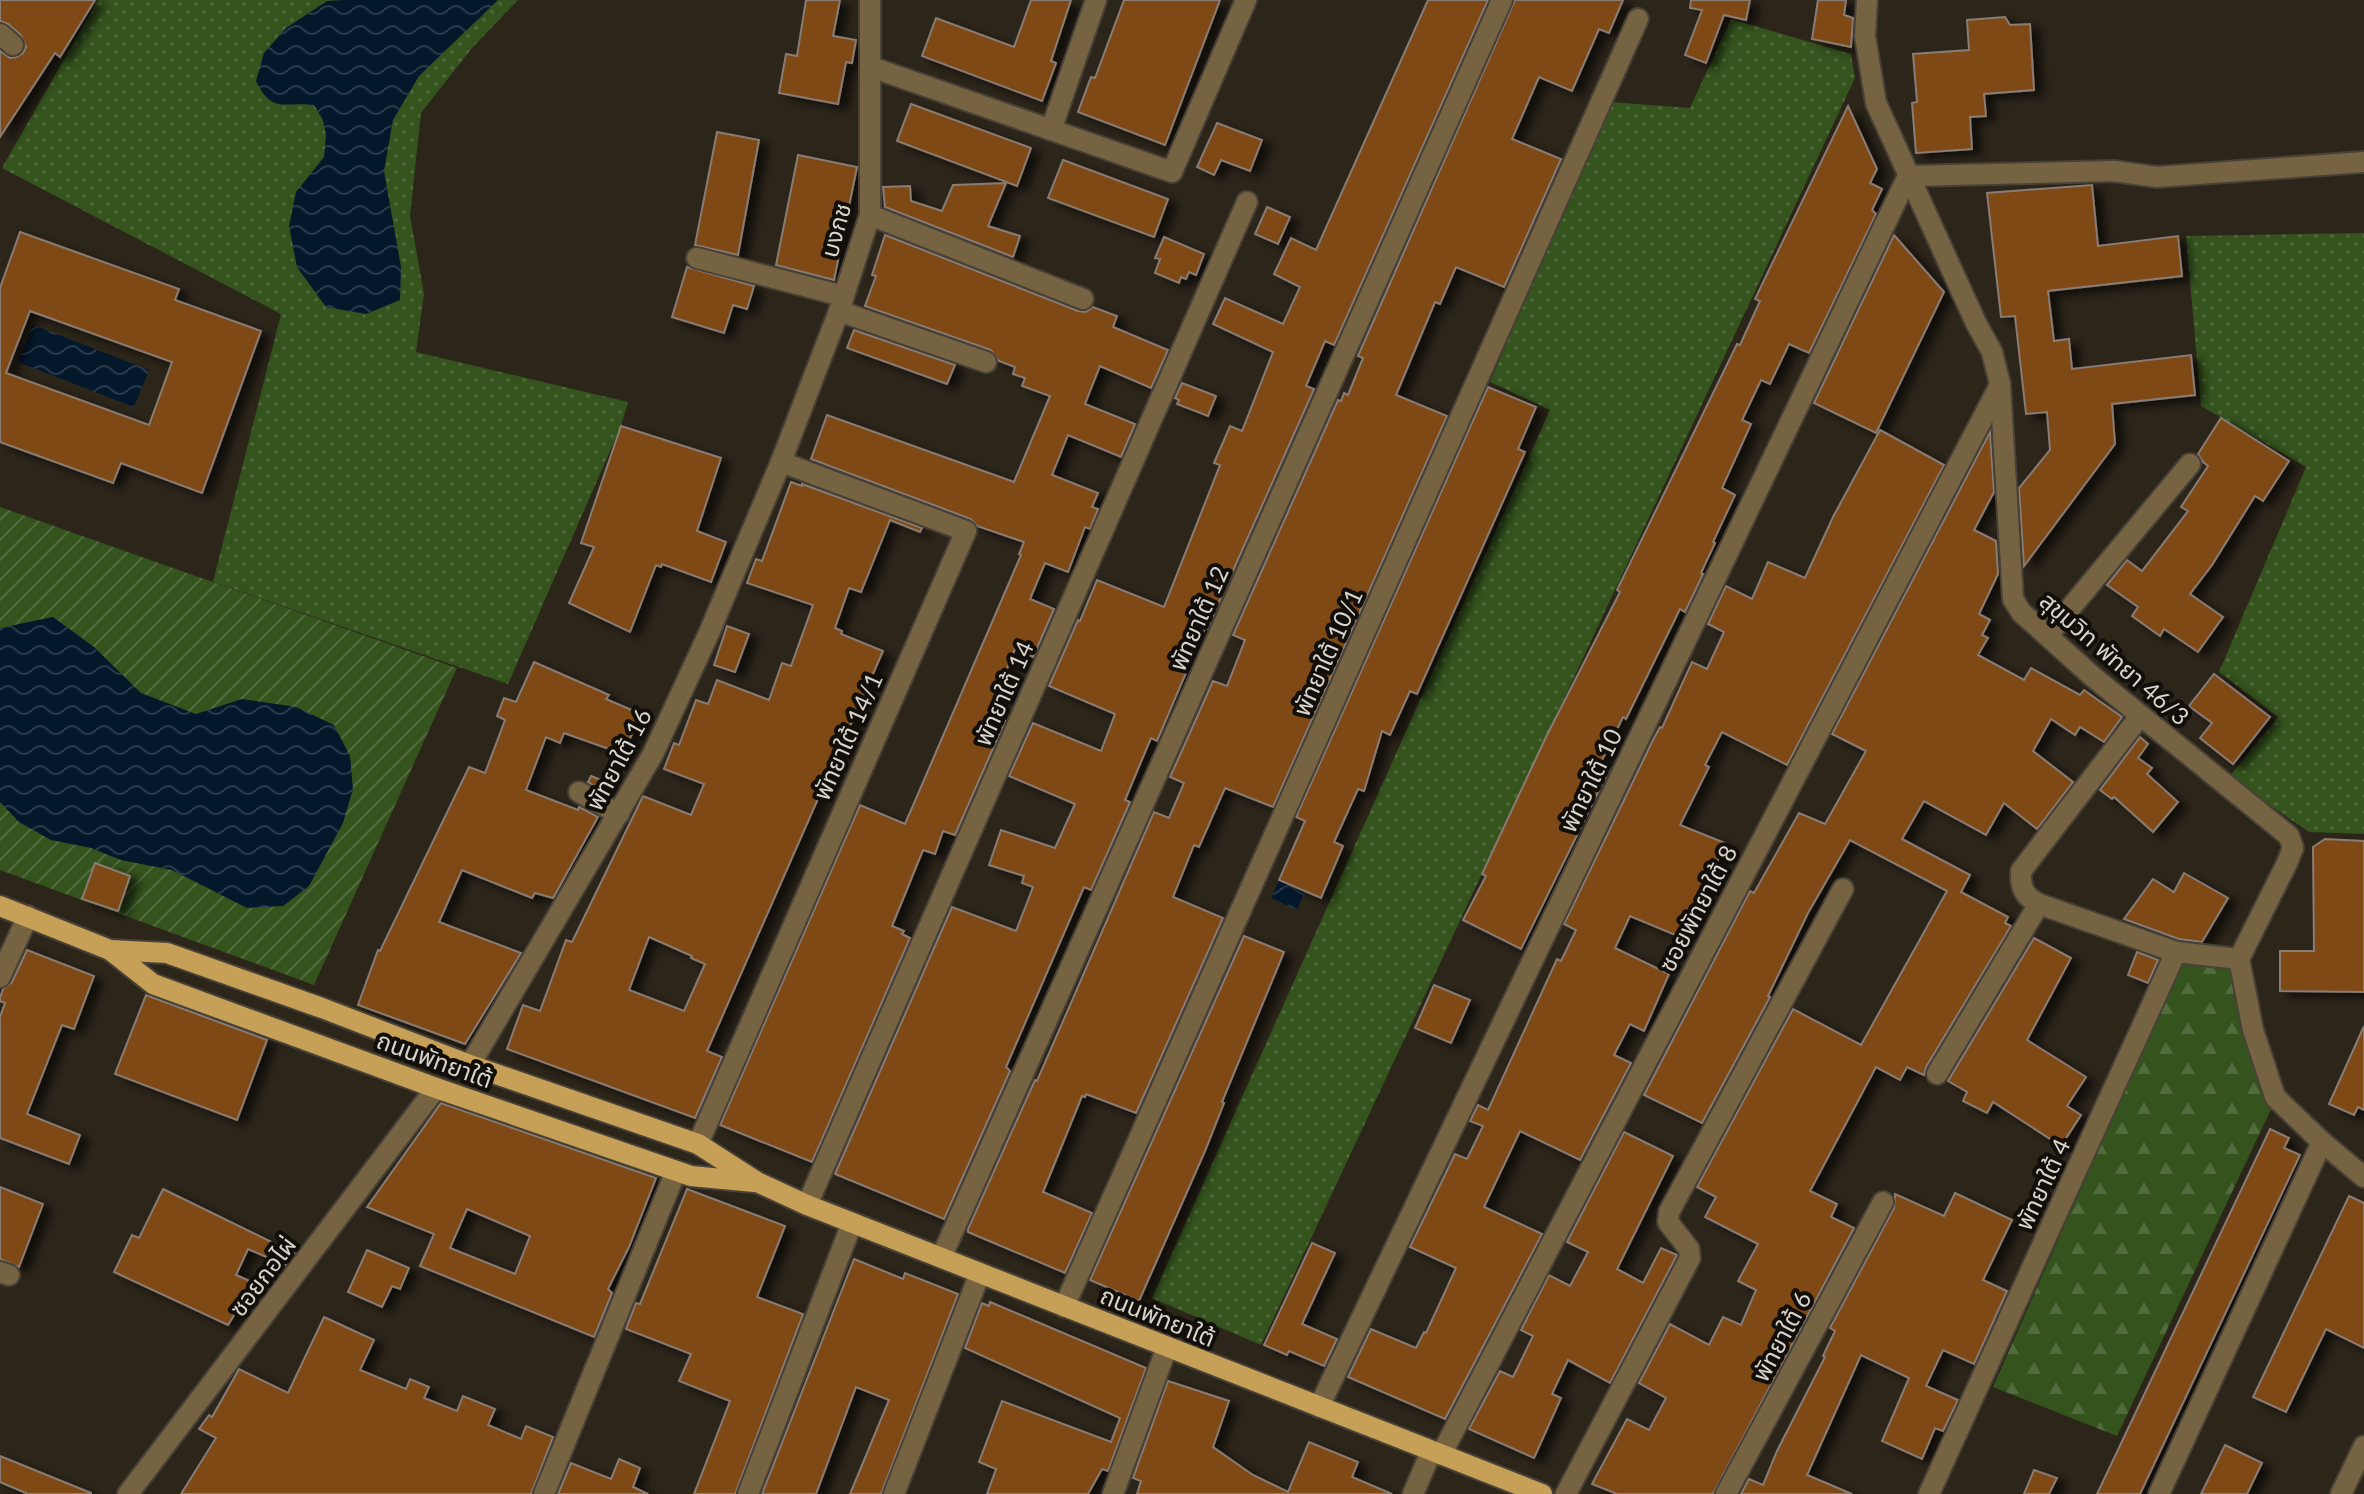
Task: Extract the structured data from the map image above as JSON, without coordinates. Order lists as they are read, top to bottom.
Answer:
{
  "streets": {
    "main road": ["ถนนพัทยาใต้"],
    "street": [
      "บงกช",
      "พัทยาใต้ 12",
      "พัทยาใต้ 10/1",
      "สุขุมวิท พัทยา 46/3",
      "พัทยาใต้ 14",
      "พัทยาใต้ 14/1",
      "พัทยาใต้ 16",
      "พัทยาใต้ 10",
      "ซอยพัทยาใต้ 8",
      "พัทยาใต้ 4",
      "ซอยกอไผ่",
      "พัทยาใต้ 6"
    ]
  },
  "crossings": [
    ["บงกช", "พัทยาใต้ 14/1"],
    ["บงกช", "พัทยาใต้ 16"],
    ["พัทยาใต้ 12", "ถนนพัทยาใต้"],
    ["พัทยาใต้ 10/1", "ถนนพัทยาใต้"],
    ["สุขุมวิท พัทยา 46/3", "พัทยาใต้ 10"],
    ["สุขุมวิท พัทยา 46/3", "ซอยพัทยาใต้ 8"],
    ["พัทยาใต้ 14", "ถนนพัทยาใต้"],
    ["พัทยาใต้ 14/1", "พัทยาใต้ 16"],
    ["พัทยาใต้ 14/1", "ถนนพัทยาใต้"],
    ["พัทยาใต้ 16", "ถนนพัทยาใต้"],
    ["พัทยาใต้ 10", "ถนนพัทยาใต้"],
    ["ซอยพัทยาใต้ 8", "ถนนพัทยาใต้"],
    ["ถนนพัทยาใต้", "ซอยกอไผ่"]
  ]
}
